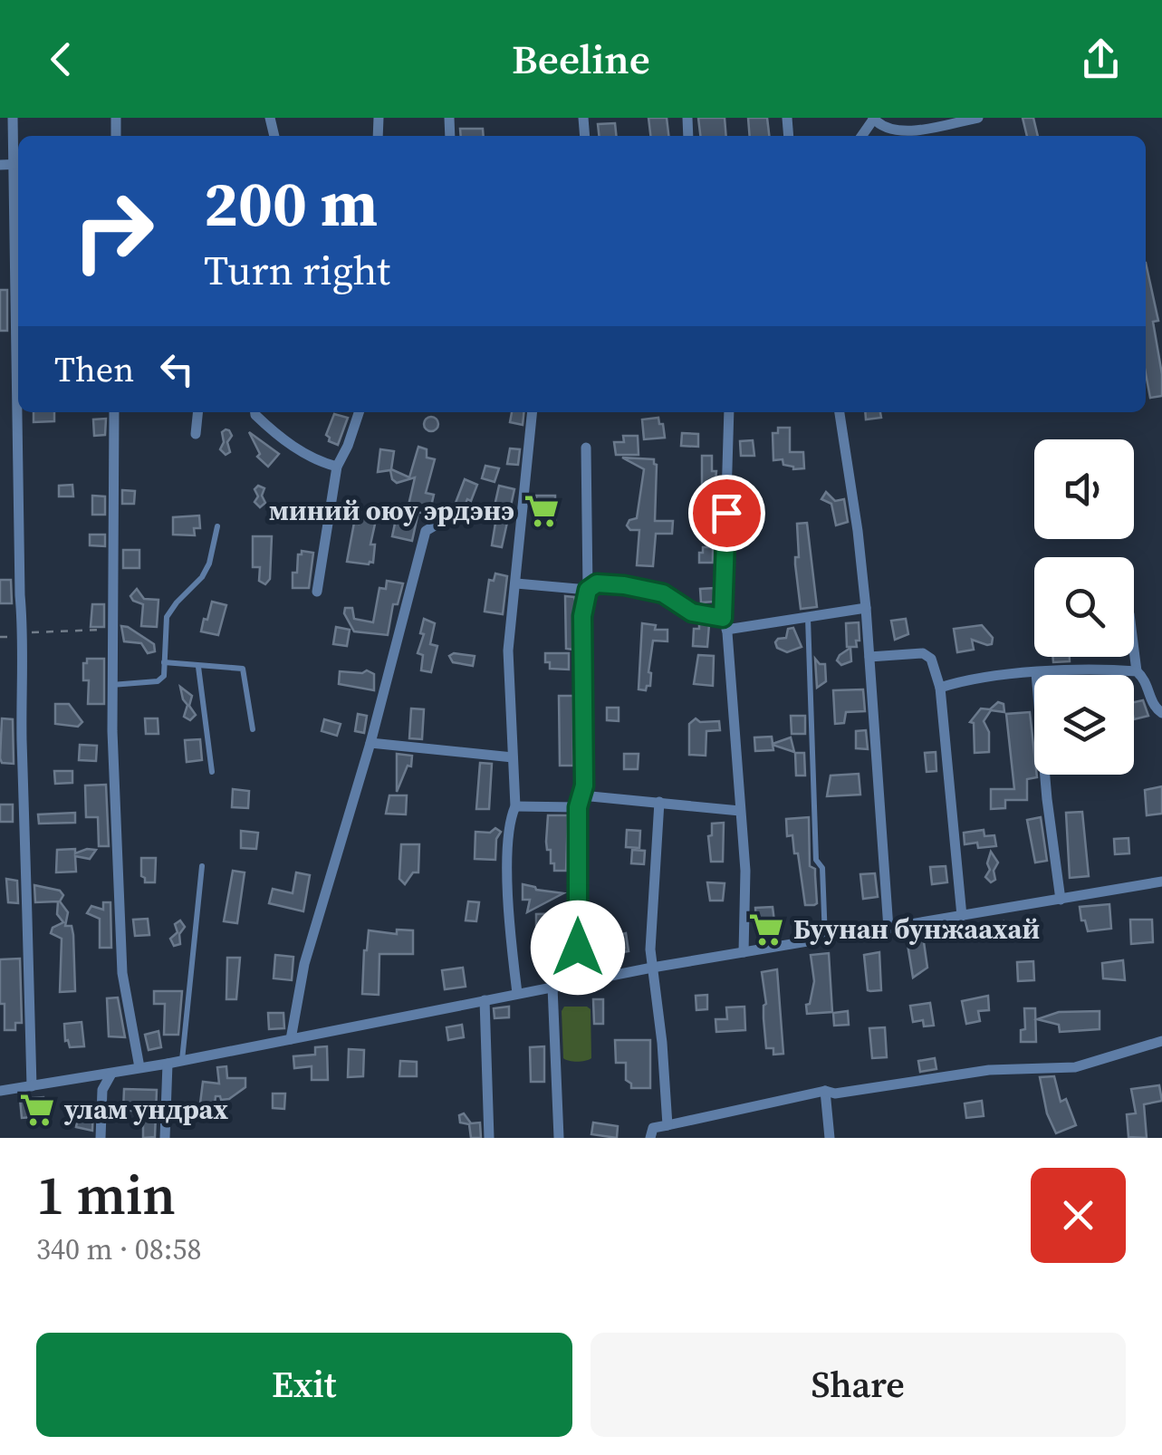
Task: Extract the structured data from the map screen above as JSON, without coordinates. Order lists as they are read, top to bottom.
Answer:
{
  "places": {
    "supermarket": ["миний оюу эрдэнэ", "Буунан бунжаахай", "улам ундрах"]
  },
  "page": {
    "header": "Beeline",
    "turn": ["200 m", "Turn right"],
    "then": "Then",
    "heading": ["1 min", "340 m · 08:58"],
    "buttons": ["Exit", "Share"]
  }
}
